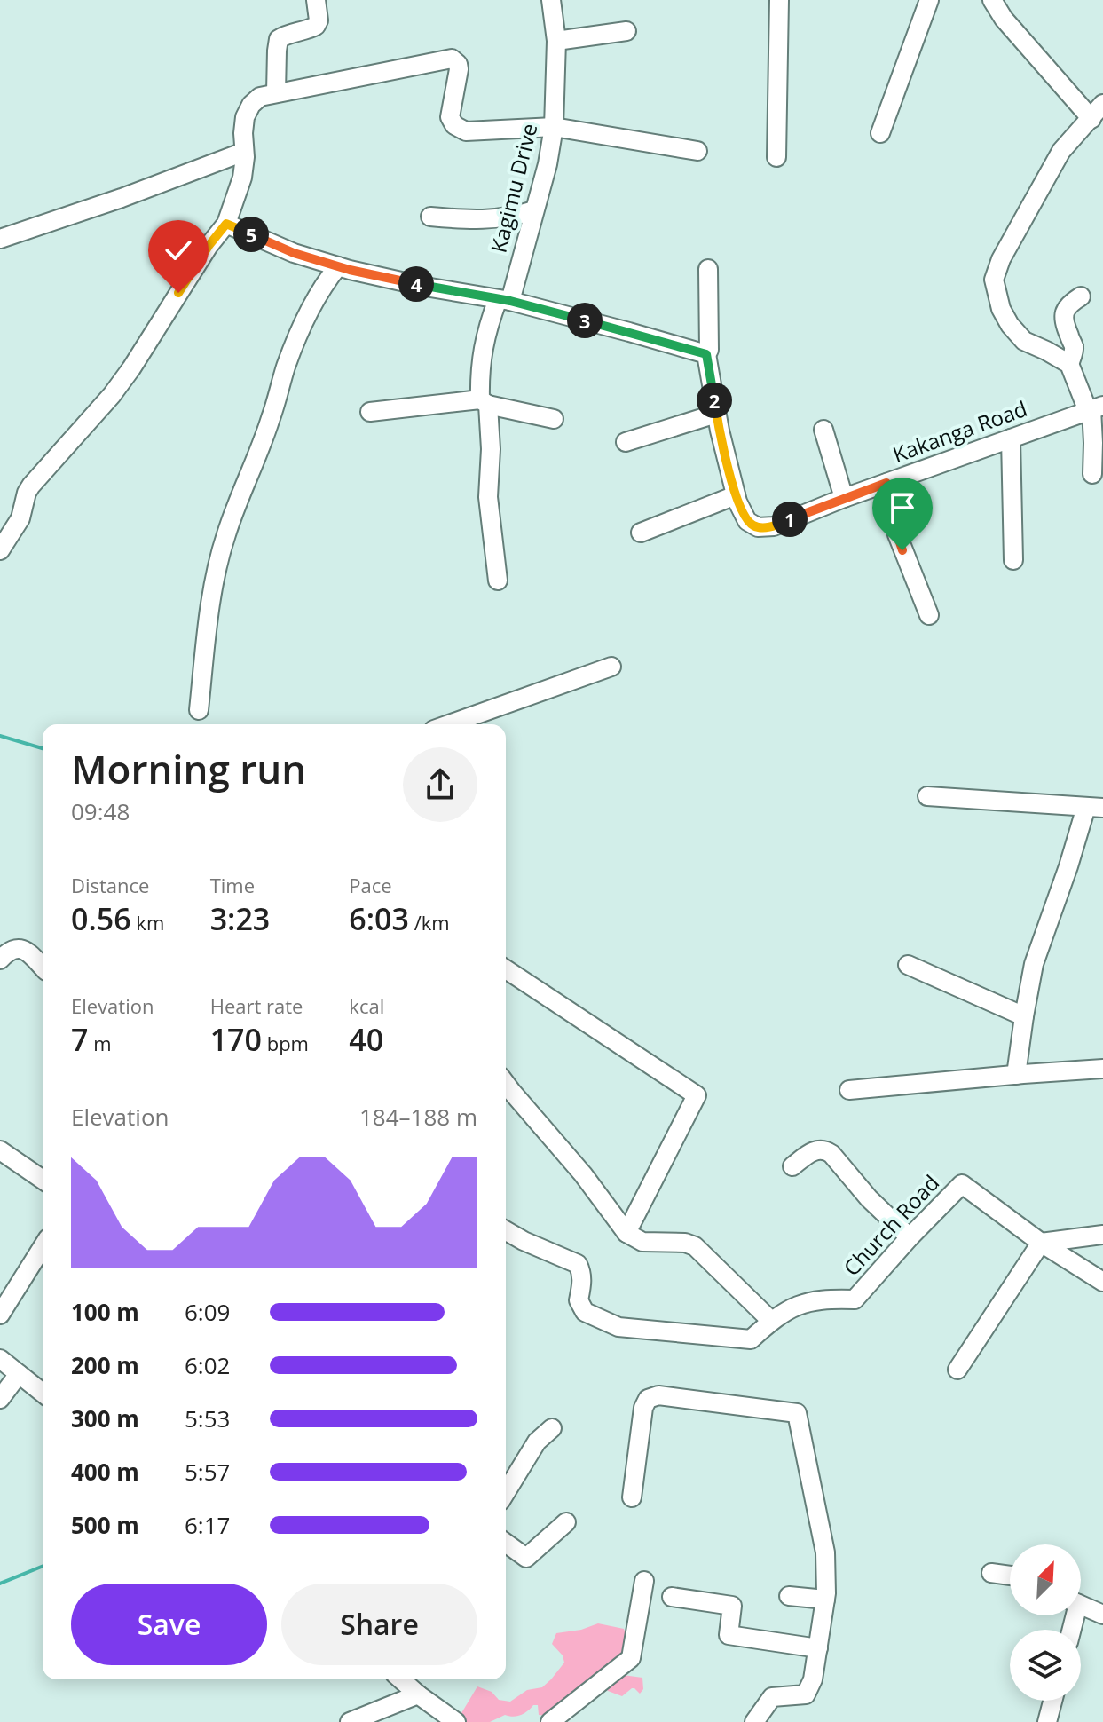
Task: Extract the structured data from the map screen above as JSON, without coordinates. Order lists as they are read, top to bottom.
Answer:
{
  "streets": {
    "street": ["Kagimu Drive", "Kakanga Road", "Church Road"]
  },
  "north": "top right",
  "page": {
    "pins": [
      "5",
      "4",
      "3",
      "2",
      "1"
    ],
    "heading": ["Morning run", "09:48"],
    "stats": [
      ["Distance", "0.56 km"],
      ["Time", "3:23"],
      ["Pace", "6:03 /km"],
      ["Elevation", "7 m"],
      ["Heart rate", "170 bpm"],
      ["kcal", "40"]
    ],
    "chart": ["Elevation", "184–188 m"],
    "list": [
      {
        "name": "100 m",
        "note": "6:09"
      },
      {
        "name": "200 m",
        "note": "6:02"
      },
      {
        "name": "300 m",
        "note": "5:53"
      },
      {
        "name": "400 m",
        "note": "5:57"
      },
      {
        "name": "500 m",
        "note": "6:17"
      }
    ],
    "buttons": ["Save", "Share"]
  }
}
